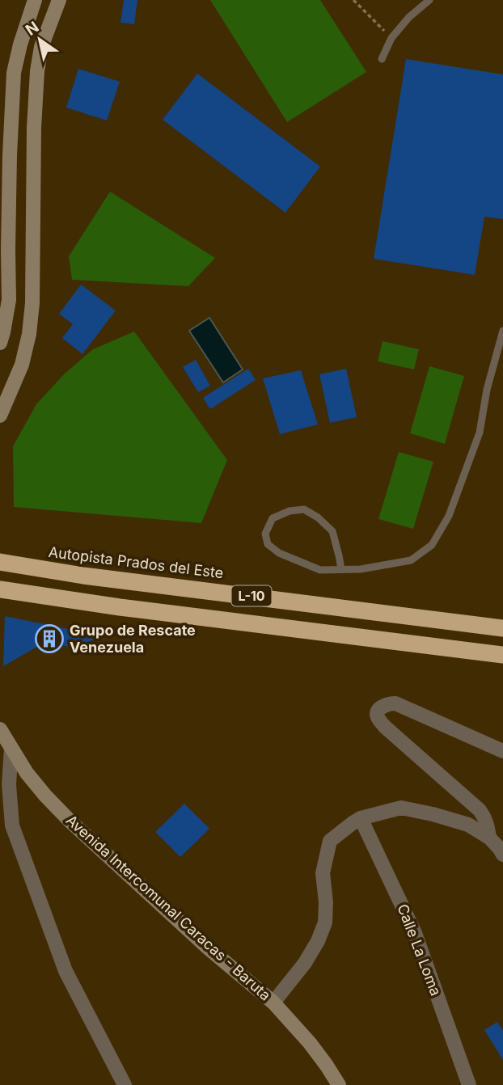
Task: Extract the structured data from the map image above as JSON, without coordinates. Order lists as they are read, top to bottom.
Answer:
{
  "streets": {
    "highway": ["Autopista Prados del Este", "L-10"],
    "street": ["Avenida Intercomunal Caracas - Baruta", "Calle La Loma"]
  },
  "places": {
    "building": ["Grupo de Rescate Venezuela"]
  },
  "north": "top left"
}
